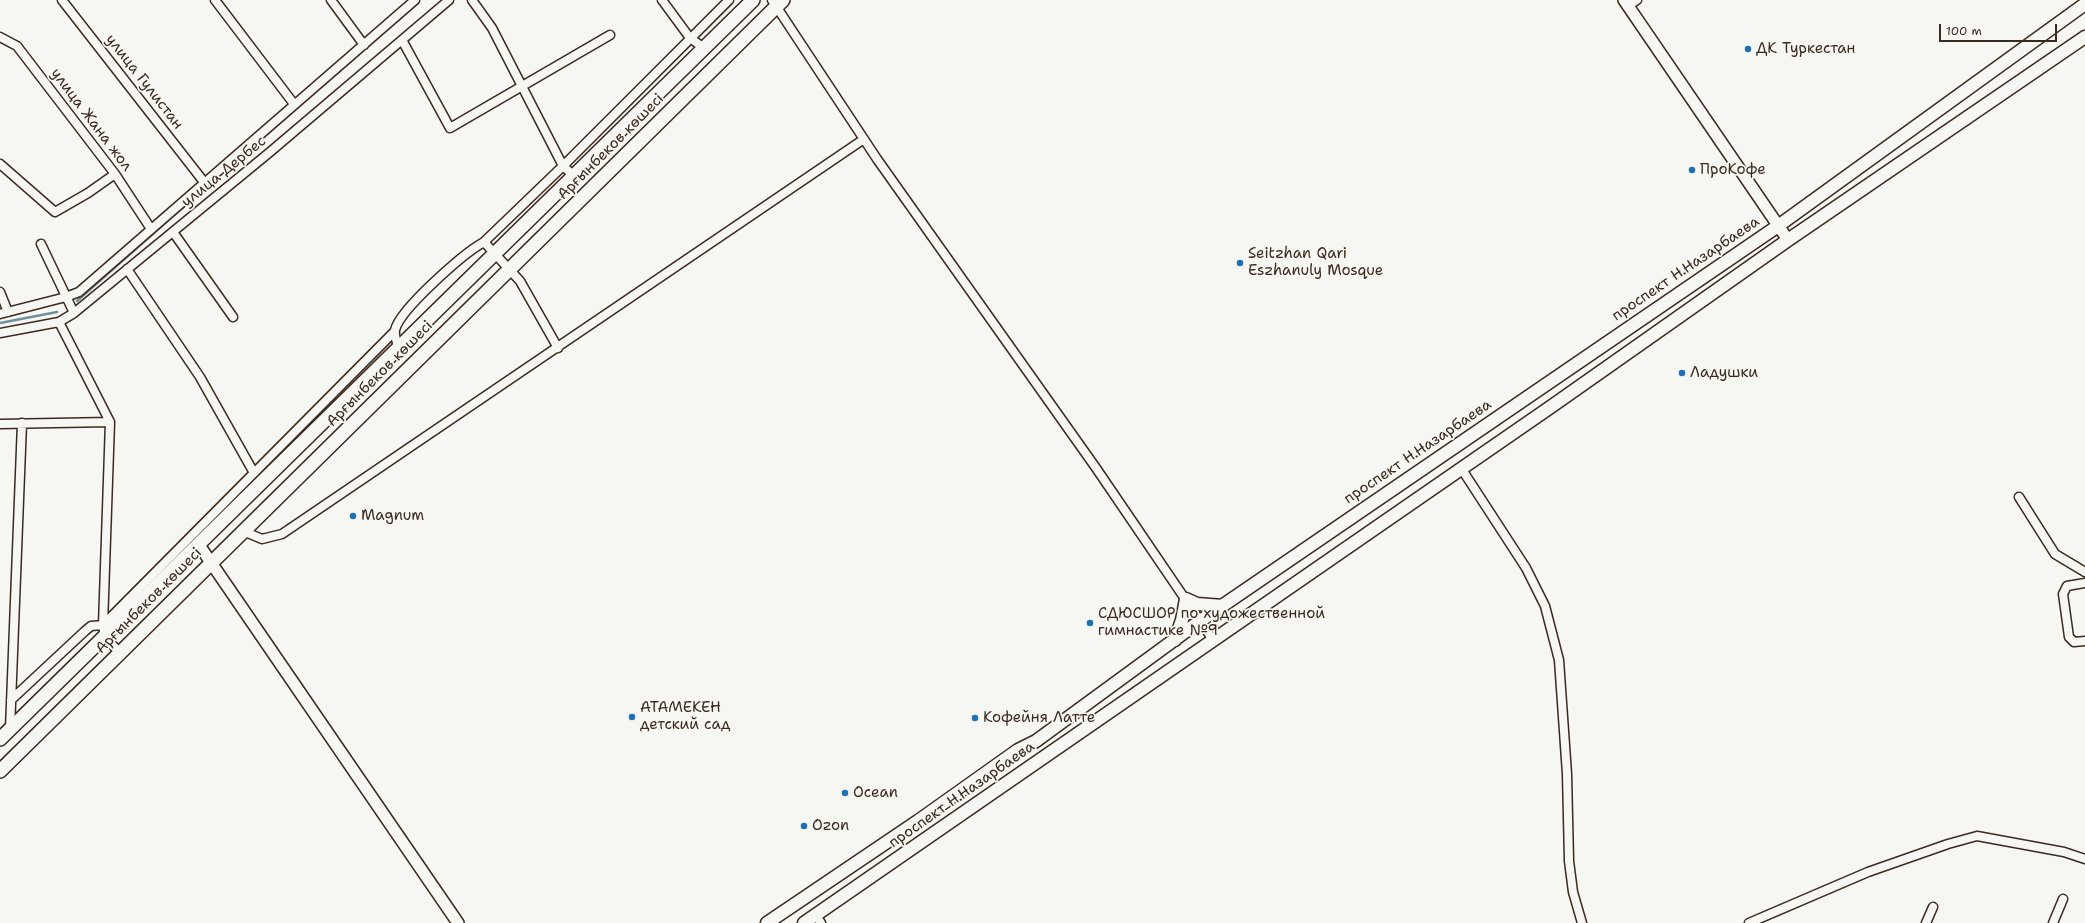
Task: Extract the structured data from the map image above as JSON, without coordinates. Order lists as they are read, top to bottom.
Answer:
{
  "streets": {
    "main road": ["Арғынбеков көшесі", "проспект Н.Назарбаева"],
    "street": ["улица Гулистан", "улица Жана жол", "улица Дербес"]
  },
  "crossings": [
    ["улица Гулистан", "улица Дербес"],
    ["улица Жана жол", "улица Дербес"]
  ],
  "places": [
    "ДК Туркестан",
    "ПроКофе",
    "Seitzhan Qari Eszhanuly Mosque",
    "Ладушки",
    "Magnum",
    "СДЮСШОР по художественной гимнастике №9",
    "АТАМЕКЕН детский сад",
    "Кофейня Латте",
    "Ocean",
    "Ozon"
  ],
  "scale_bar": "100 m"
}
